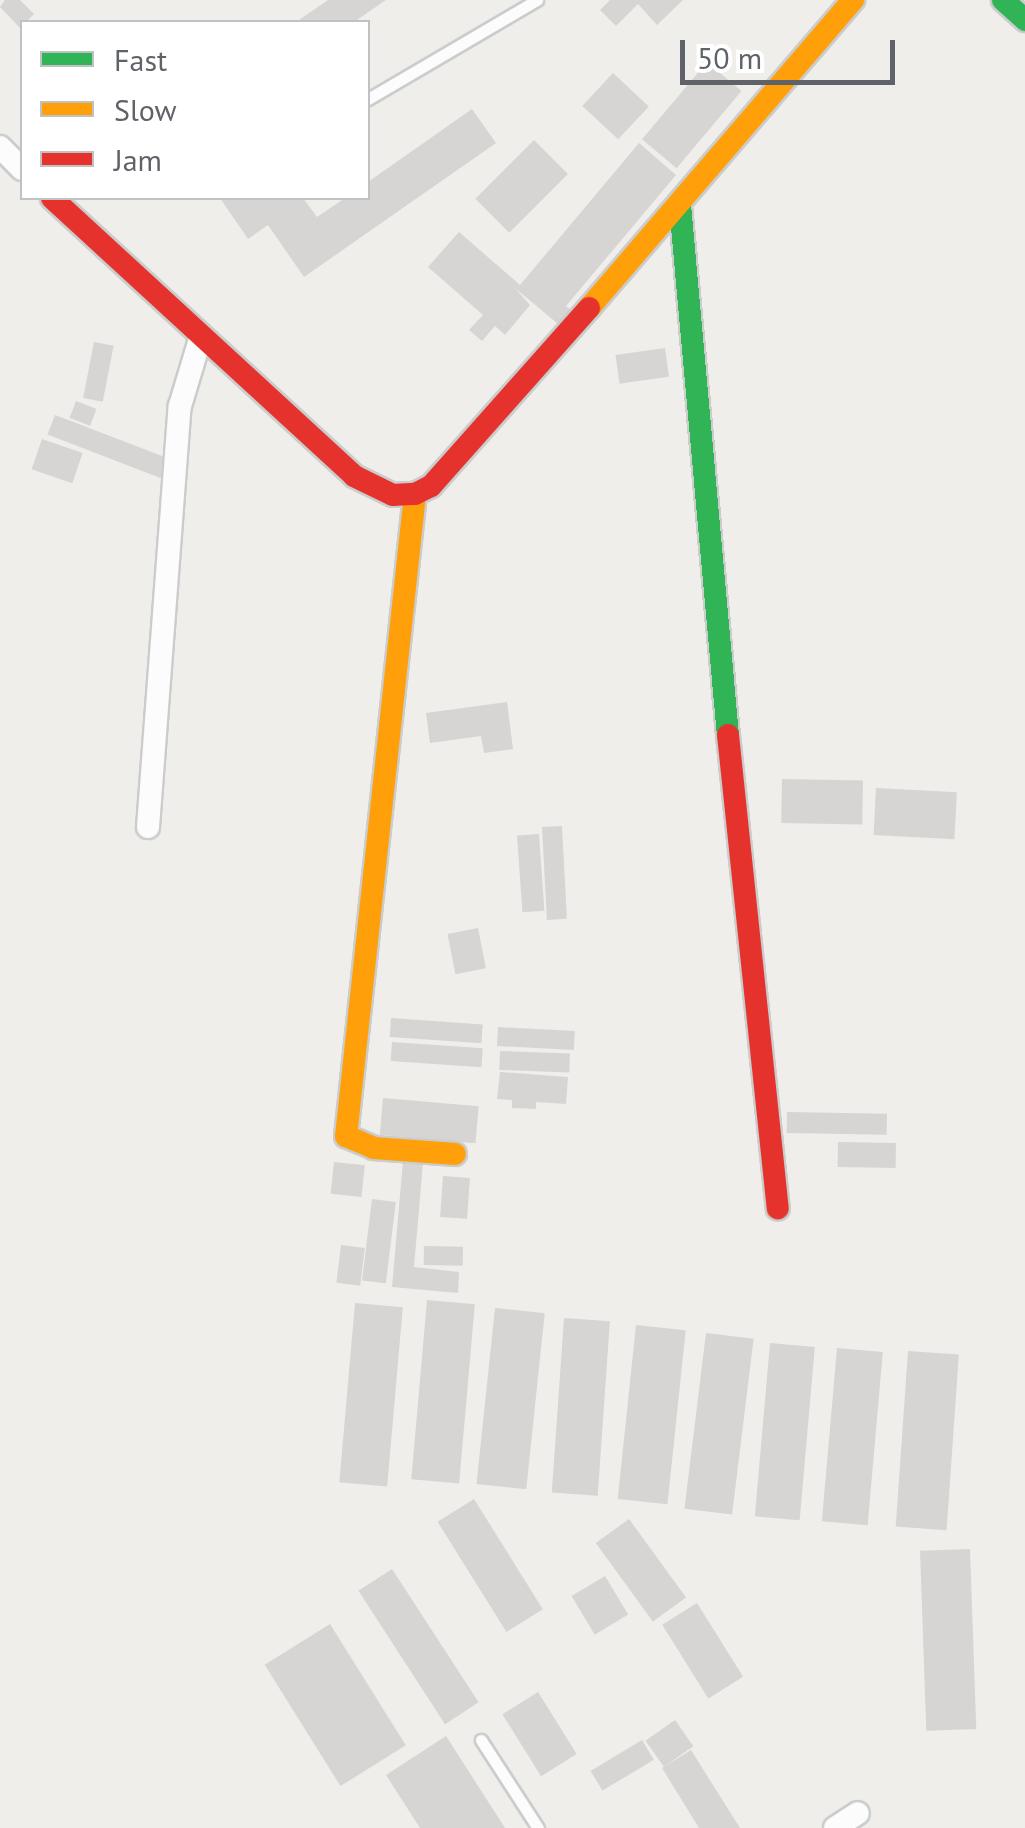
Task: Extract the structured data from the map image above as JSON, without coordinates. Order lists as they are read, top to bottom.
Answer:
{
  "legend": ["Fast", "Slow", "Jam"],
  "scale_bar": "50 m"
}
